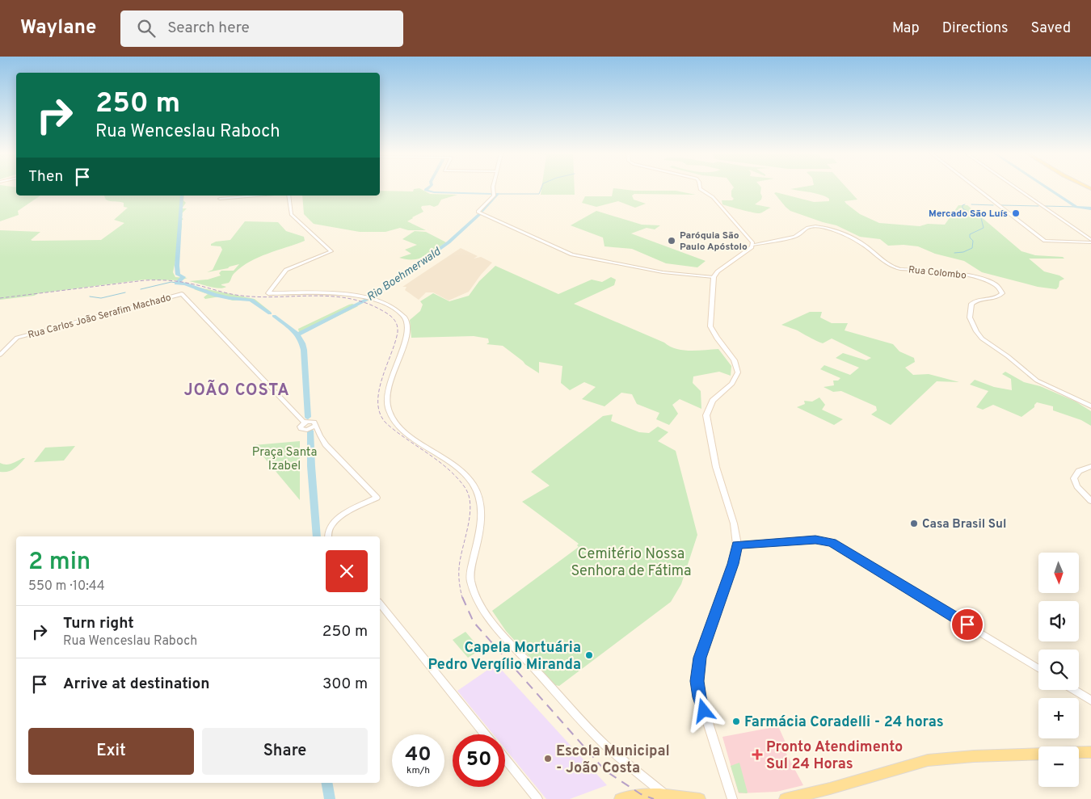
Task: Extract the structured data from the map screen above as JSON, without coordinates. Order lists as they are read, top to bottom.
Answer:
{
  "streets": {
    "street": ["Rua Colombo", "Rua Carlos João Serafim Machado"]
  },
  "districts": ["JOÃO COSTA"],
  "water": ["Rio Boehmerwald"],
  "parks": ["Praça Santa Izabel", "Cemitério Nossa Senhora de Fátima"],
  "places": {
    "other": [
      "Mercado São Luís",
      "Paróquia São Paulo Apóstolo",
      "Casa Brasil Sul",
      "Capela Mortuária Pedro Vergílio Miranda",
      "Farmácia Coradelli - 24 horas",
      "Escola Municipal - João Costa"
    ],
    "health": ["Pronto Atendimento Sul 24 Horas"]
  },
  "north": "bottom",
  "page": {
    "header": "Waylane",
    "search": "Search here",
    "nav": ["Map", "Directions", "Saved"],
    "turn": ["250 m", "Rua Wenceslau Raboch"],
    "then": "Then",
    "heading": ["2 min", "550 m · 10:44"],
    "map_buttons": ["+", "−"],
    "list": [
      {
        "name": "Turn right",
        "note": "Rua Wenceslau Raboch",
        "value": "250 m"
      },
      {
        "name": "Arrive at destination",
        "value": "300 m"
      }
    ],
    "buttons": ["Exit", "Share"],
    "speed": "40 km/h",
    "limit": "50"
  }
}
